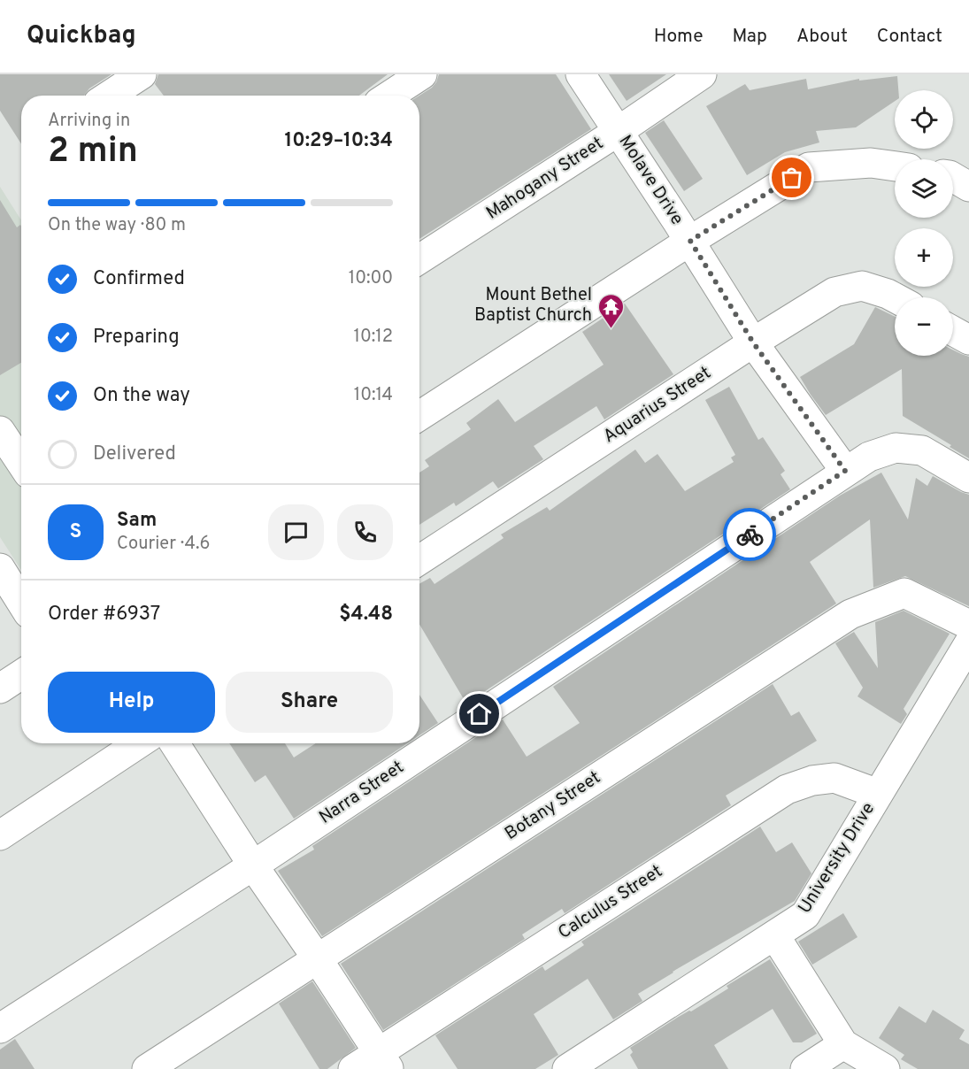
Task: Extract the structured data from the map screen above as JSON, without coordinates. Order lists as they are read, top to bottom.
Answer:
{
  "streets": {
    "street": [
      "Mahogany Street",
      "Molave Drive",
      "Aquarius Street",
      "Narra Street",
      "Botany Street",
      "University Drive",
      "Calculus Street"
    ]
  },
  "crossings": [
    ["Mahogany Street", "Molave Drive"],
    ["Molave Drive", "Aquarius Street"],
    ["Molave Drive", "Narra Street"],
    ["Botany Street", "University Drive"],
    ["University Drive", "Calculus Street"]
  ],
  "places": {
    "temple": ["Mount Bethel Baptist Church"]
  },
  "page": {
    "header": "Quickbag",
    "nav": [
      "Home",
      "Map",
      "About",
      "Contact"
    ],
    "map_buttons": ["+", "−"],
    "heading": ["2 min", "Arriving in", "10:29–10:34"],
    "panel": [
      "Sam",
      "Courier · 4.6",
      "Order #6937",
      "$4.48"
    ],
    "bar": "On the way · 80 m",
    "list": [
      ["Confirmed", "10:00"],
      ["Preparing", "10:12"],
      ["On the way", "10:14"],
      "Delivered"
    ],
    "round": "S",
    "buttons": ["Help", "Share"]
  }
}
